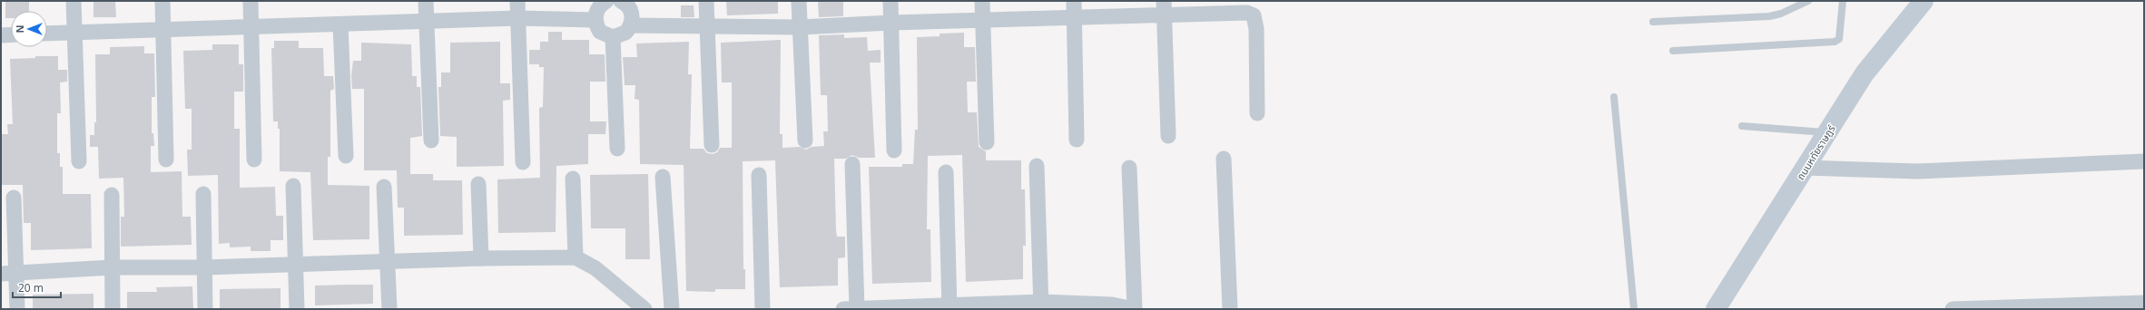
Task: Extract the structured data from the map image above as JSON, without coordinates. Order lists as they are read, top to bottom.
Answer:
{
  "streets": {
    "main road": ["ถนนหทัยราษฎร์"]
  },
  "scale_bar": "20 m",
  "north": "left"
}
